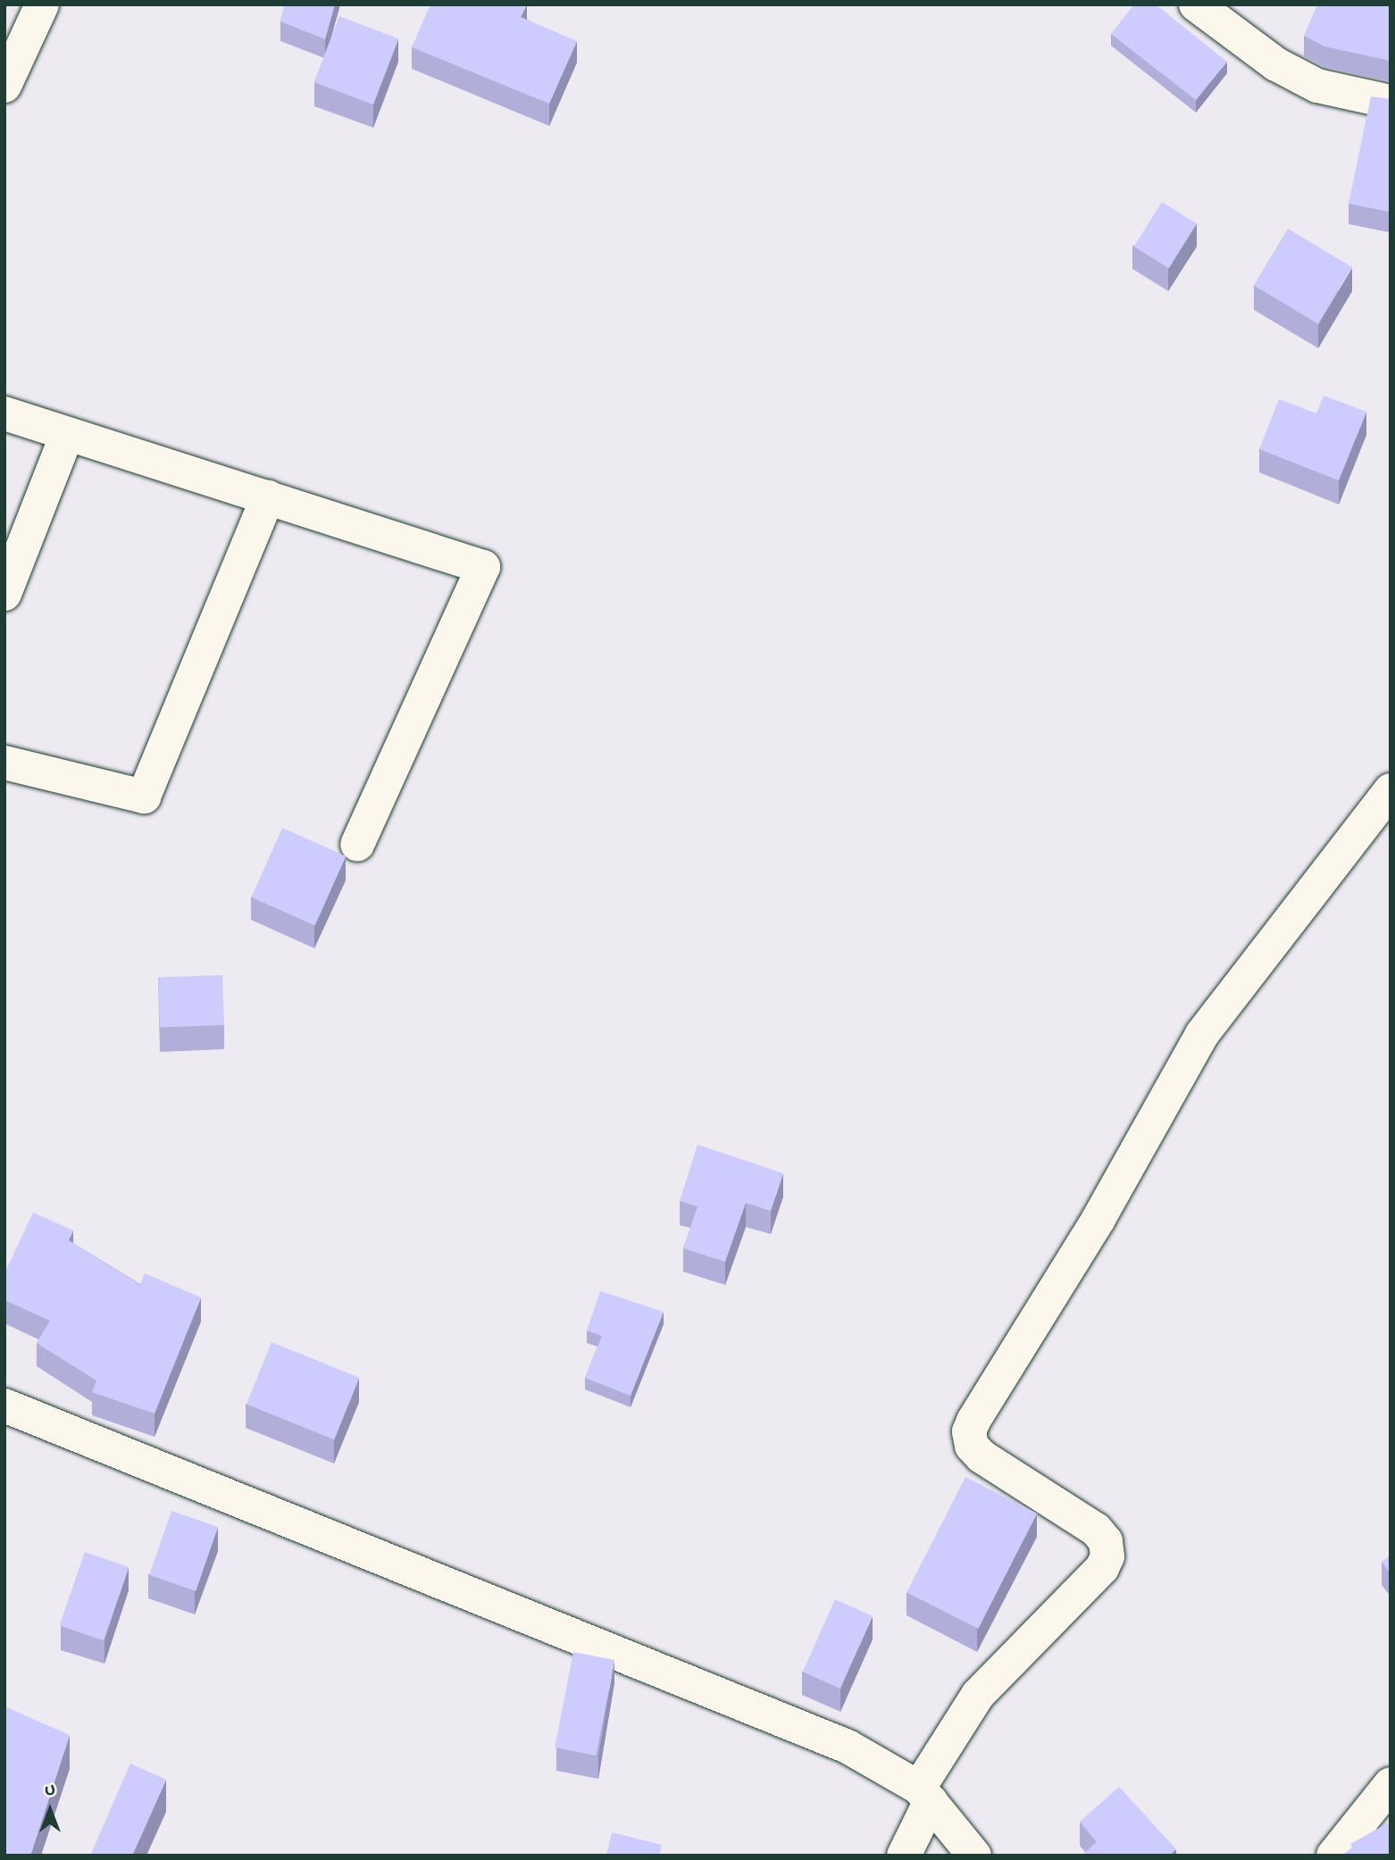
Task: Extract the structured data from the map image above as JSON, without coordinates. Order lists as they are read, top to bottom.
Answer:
{
  "north": "top"
}
